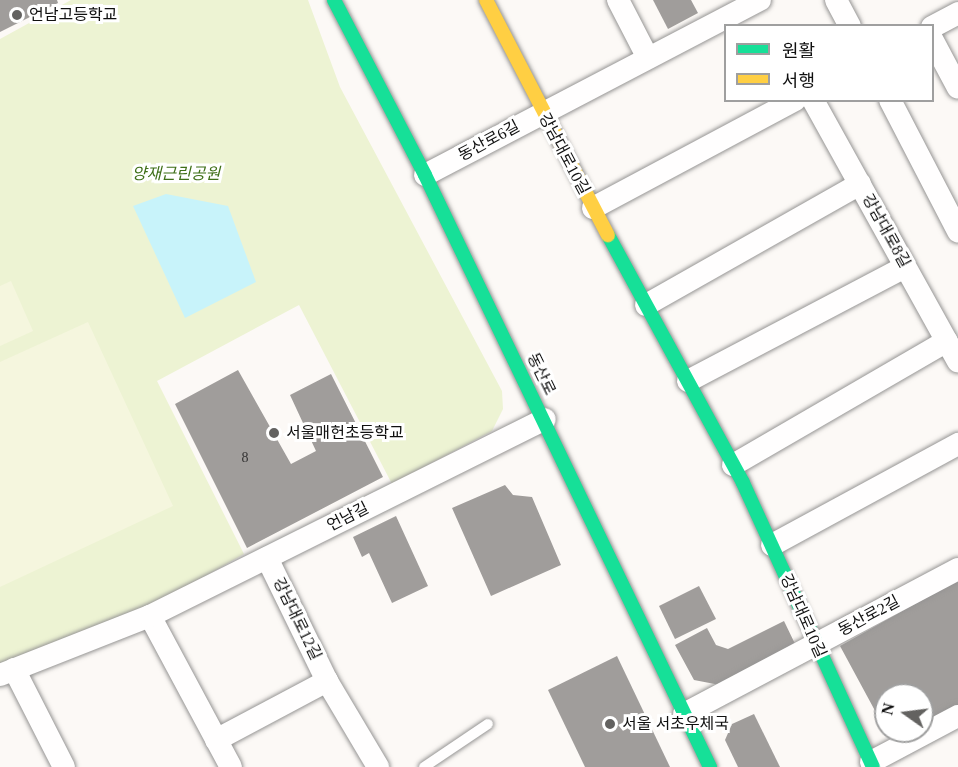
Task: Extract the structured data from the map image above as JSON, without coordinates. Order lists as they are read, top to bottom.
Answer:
{
  "streets": {
    "street": [
      "동산로6길",
      "강남대로10길",
      "강남대로8길",
      "동산로",
      "언남길",
      "동산로2길",
      "강남대로12길"
    ]
  },
  "crossings": [
    ["동산로6길", "강남대로10길"],
    ["동산로6길", "동산로"],
    ["강남대로10길", "동산로2길"],
    ["동산로", "언남길"],
    ["동산로", "동산로2길"],
    ["언남길", "강남대로12길"]
  ],
  "parks": ["양재근린공원"],
  "places": ["언남고등학교", "서울매헌초등학교", "서울 서초우체국"],
  "house_numbers": ["8"],
  "legend": ["원활", "서행"],
  "north": "left"
}
